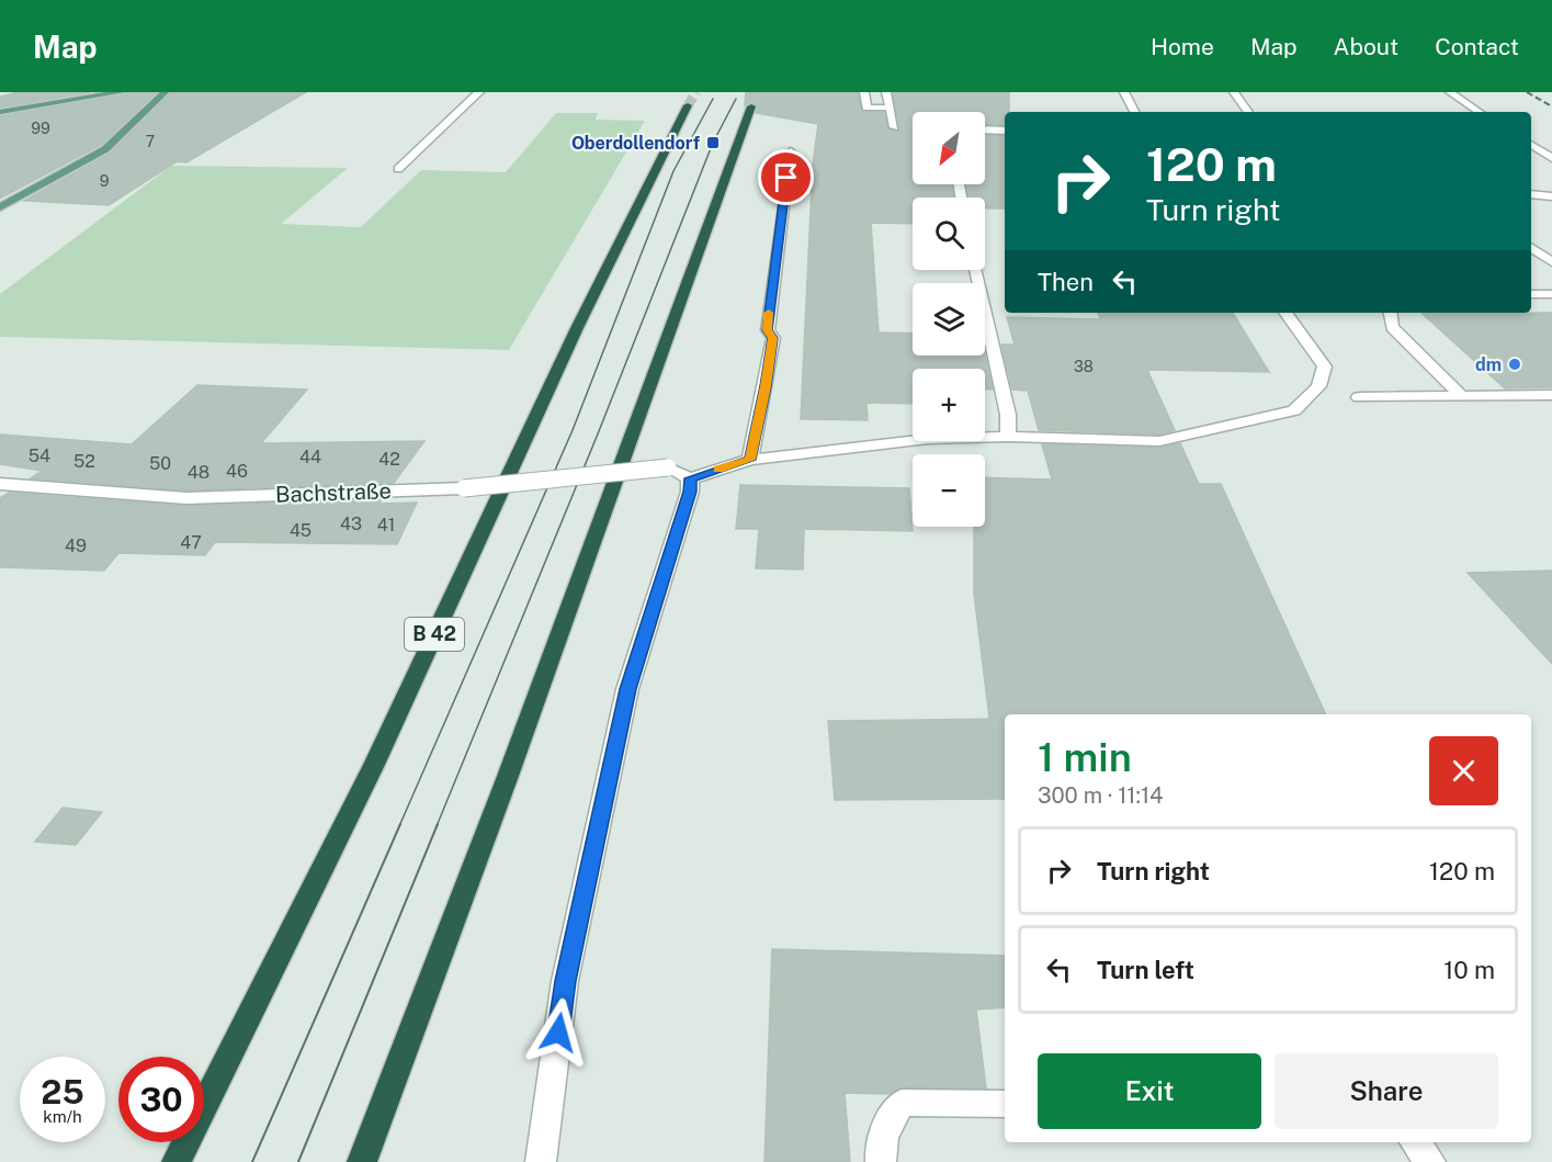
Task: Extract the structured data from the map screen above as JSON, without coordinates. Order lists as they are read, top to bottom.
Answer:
{
  "streets": {
    "highway": ["B 42"],
    "street": ["Bachstraße"]
  },
  "places": {
    "transit": ["Oberdollendorf"],
    "other": ["dm"]
  },
  "house_numbers": [
    "99",
    "7",
    "9",
    "38",
    "54",
    "44",
    "42",
    "52",
    "50",
    "46",
    "48",
    "43",
    "41",
    "45",
    "47",
    "49"
  ],
  "north": "bottom left",
  "page": {
    "header": "Map",
    "nav": [
      "Home",
      "Map",
      "About",
      "Contact"
    ],
    "map_buttons": ["+", "−"],
    "turn": ["120 m", "Turn right"],
    "then": "Then",
    "heading": ["1 min", "300 m · 11:14"],
    "list": [
      {
        "name": "Turn right",
        "value": "120 m"
      },
      {
        "name": "Turn left",
        "value": "10 m"
      }
    ],
    "buttons": ["Exit", "Share"],
    "speed": "25 km/h",
    "limit": "30"
  }
}
